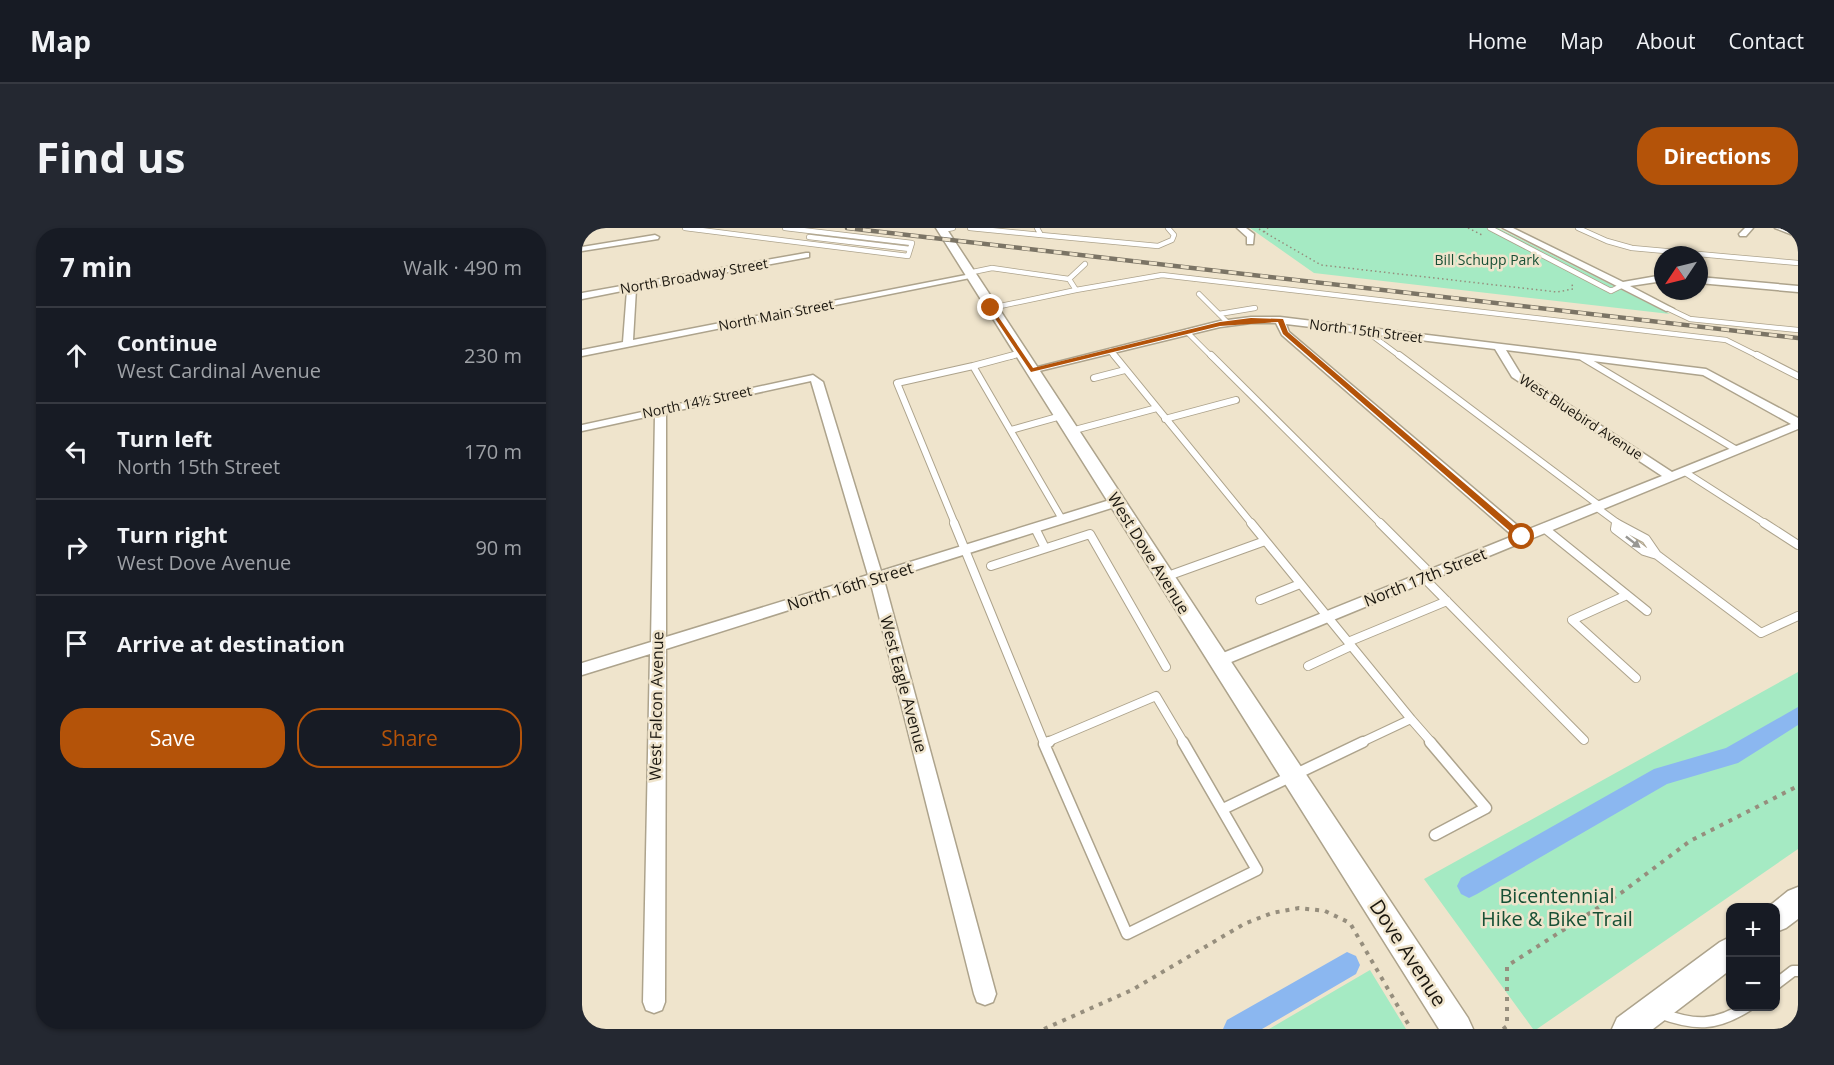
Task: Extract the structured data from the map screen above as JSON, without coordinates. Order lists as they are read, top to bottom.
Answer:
{
  "streets": {
    "main road": ["West Dove Avenue", "Dove Avenue"],
    "street": [
      "North Broadway Street",
      "North Main Street",
      "North 15th Street",
      "North 14½ Street",
      "West Bluebird Avenue",
      "North 17th Street",
      "North 16th Street",
      "West Eagle Avenue",
      "West Falcon Avenue"
    ]
  },
  "crossings": [
    ["North Main Street", "West Dove Avenue"],
    ["North 15th Street", "West Bluebird Avenue"],
    ["North 15th Street", "West Dove Avenue"],
    ["North 15th Street", "North 17th Street"],
    ["North 14½ Street", "West Eagle Avenue"],
    ["North 14½ Street", "West Falcon Avenue"],
    ["West Bluebird Avenue", "North 17th Street"],
    ["West Dove Avenue", "North 17th Street"],
    ["West Dove Avenue", "North 16th Street"],
    ["West Dove Avenue", "Dove Avenue"],
    ["North 16th Street", "West Eagle Avenue"],
    ["North 16th Street", "West Falcon Avenue"]
  ],
  "parks": ["Bill Schupp Park", "Bicentennial Hike & Bike Trail"],
  "north": "bottom left",
  "page": {
    "header": "Map",
    "nav": [
      "Home",
      "Map",
      "About",
      "Contact"
    ],
    "buttons": [
      "Directions",
      ["Save", "Share"]
    ],
    "title": "Find us",
    "heading": ["7 min", "Walk · 490 m"],
    "list": [
      ["Continue", "West Cardinal Avenue", "230 m"],
      ["Turn left", "North 15th Street", "170 m"],
      ["Turn right", "West Dove Avenue", "90 m"],
      "Arrive at destination"
    ],
    "map_buttons": ["+", "−"]
  }
}
